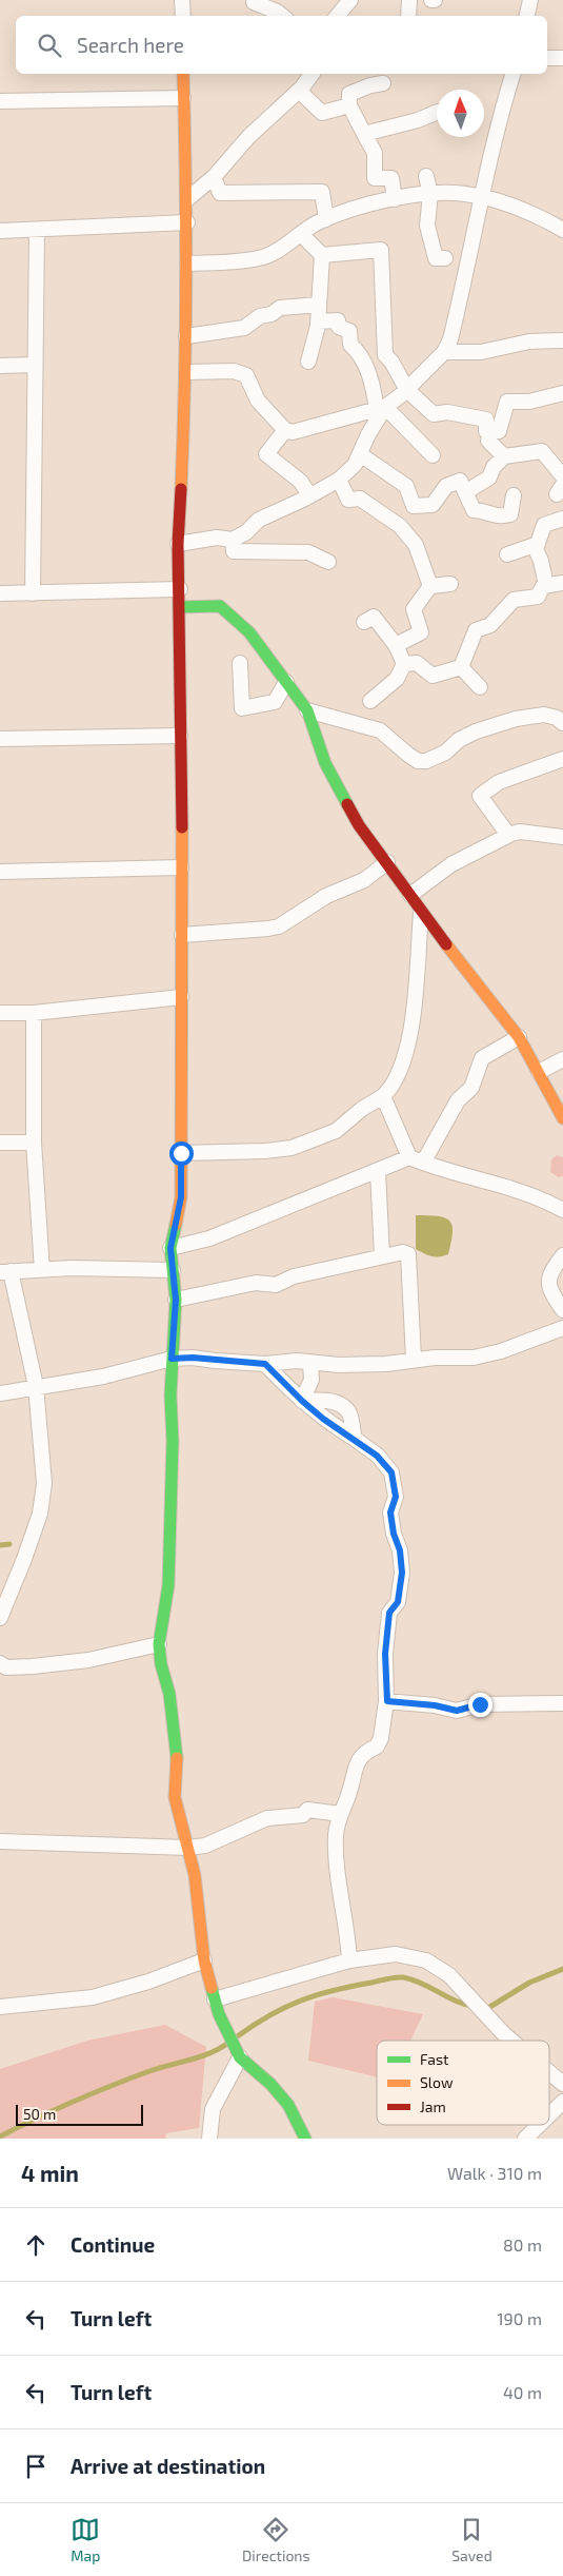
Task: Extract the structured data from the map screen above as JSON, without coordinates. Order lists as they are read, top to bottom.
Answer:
{
  "legend": ["Fast", "Slow", "Jam"],
  "scale_bar": "50 m",
  "north": "top",
  "page": {
    "search": "Search here",
    "scale": "50 m",
    "heading": ["4 min", "Walk · 310 m"],
    "list": [
      ["Continue", "80 m"],
      ["Turn left", "190 m"],
      ["Turn left", "40 m"],
      "Arrive at destination"
    ],
    "nav": ["Map", "Directions", "Saved"]
  }
}
